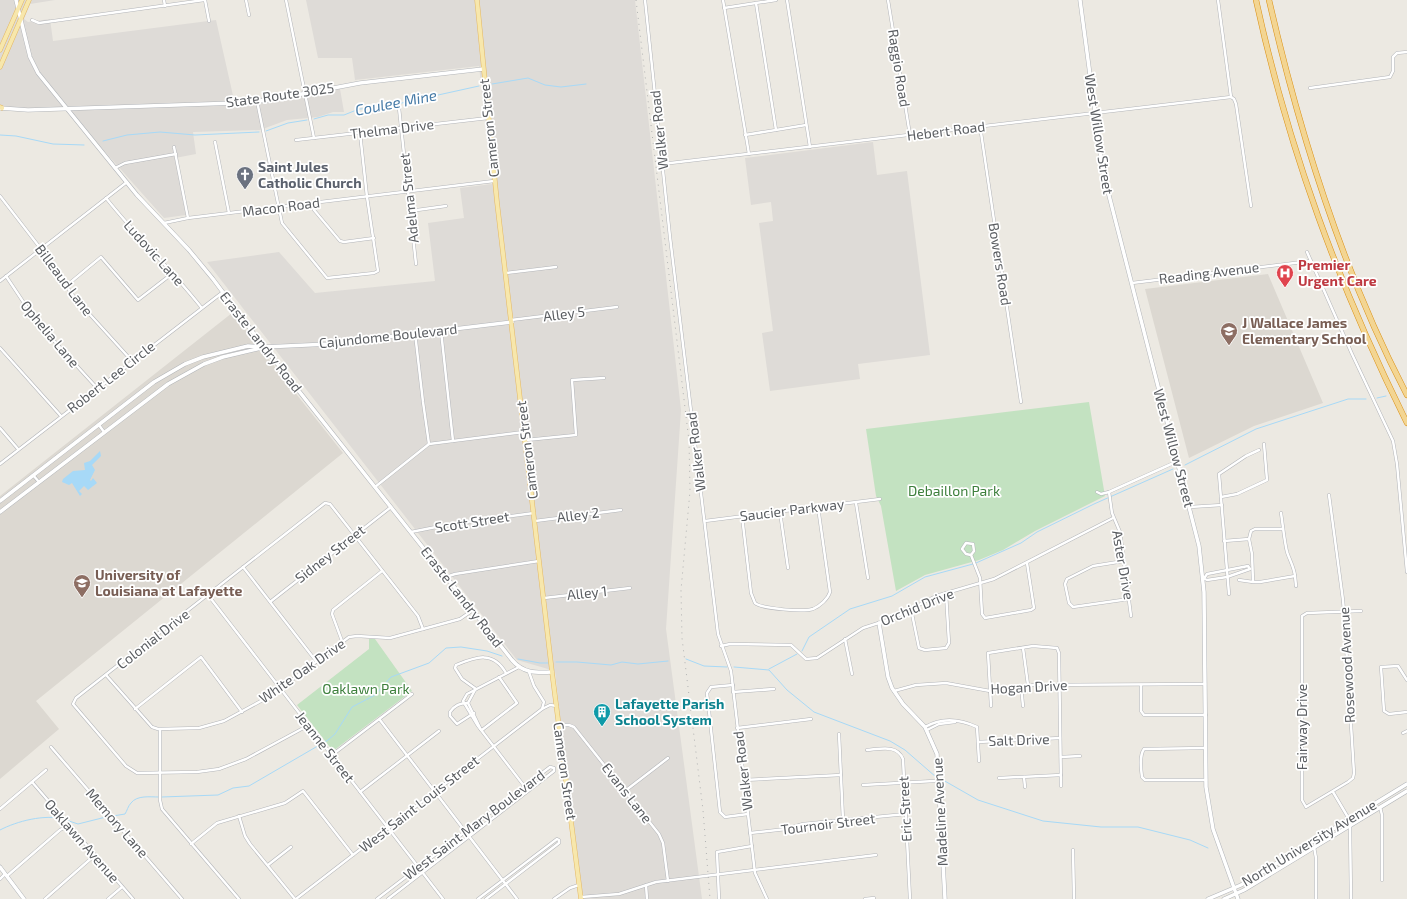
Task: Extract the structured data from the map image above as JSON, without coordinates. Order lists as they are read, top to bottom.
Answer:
{
  "streets": {
    "main road": ["Cameron Street"],
    "street": [
      "Raggio Road",
      "State Route 3025",
      "Thelma Drive",
      "Walker Road",
      "Hebert Road",
      "West Willow Street",
      "Adelma Street",
      "Macon Road",
      "Ludovic Lane",
      "Bowers Road",
      "Reading Avenue",
      "Billeaud Lane",
      "Alley 5",
      "Ophelia Lane",
      "Cajundome Boulevard",
      "Eraste Landry Road",
      "Robert Lee Circle",
      "Saucier Parkway",
      "Alley 2",
      "Scott Street",
      "Sidney Street",
      "Aster Drive",
      "Alley 1",
      "Orchid Drive",
      "Colonial Drive",
      "Rosewood Avenue",
      "White Oak Drive",
      "Hogan Drive",
      "Fairway Drive",
      "Salt Drive",
      "Jeanne Street",
      "Evans Lane",
      "West Saint Louis Street",
      "Eric Street",
      "Madeline Avenue",
      "Memory Lane",
      "Tournoir Street",
      "West Saint Mary Boulevard",
      "Oaklawn Avenue",
      "North University Avenue"
    ]
  },
  "crossings": [
    ["Raggio Road", "Hebert Road"],
    ["State Route 3025", "Cameron Street"],
    ["State Route 3025", "Eraste Landry Road"],
    ["Cameron Street", "Thelma Drive"],
    ["Cameron Street", "Macon Road"],
    ["Cameron Street", "Alley 5"],
    ["Cameron Street", "Cajundome Boulevard"],
    ["Cameron Street", "Eraste Landry Road"],
    ["Cameron Street", "Alley 2"],
    ["Cameron Street", "Scott Street"],
    ["Cameron Street", "Alley 1"],
    ["Cameron Street", "Evans Lane"],
    ["Thelma Drive", "Adelma Street"],
    ["Walker Road", "Hebert Road"],
    ["Walker Road", "Saucier Parkway"],
    ["Walker Road", "Orchid Drive"],
    ["Walker Road", "Tournoir Street"],
    ["Hebert Road", "West Willow Street"],
    ["Hebert Road", "Bowers Road"],
    ["West Willow Street", "Reading Avenue"],
    ["West Willow Street", "Hogan Drive"],
    ["West Willow Street", "North University Avenue"],
    ["Adelma Street", "Macon Road"],
    ["Macon Road", "Eraste Landry Road"],
    ["Ludovic Lane", "Robert Lee Circle"],
    ["Billeaud Lane", "Robert Lee Circle"],
    ["Alley 5", "Cajundome Boulevard"],
    ["Ophelia Lane", "Robert Lee Circle"],
    ["Cajundome Boulevard", "Eraste Landry Road"],
    ["Eraste Landry Road", "Robert Lee Circle"],
    ["Eraste Landry Road", "Scott Street"],
    ["Eraste Landry Road", "Sidney Street"],
    ["Eraste Landry Road", "White Oak Drive"],
    ["Sidney Street", "Colonial Drive"],
    ["Aster Drive", "Orchid Drive"],
    ["Orchid Drive", "Madeline Avenue"],
    ["Colonial Drive", "White Oak Drive"],
    ["Colonial Drive", "Jeanne Street"],
    ["Rosewood Avenue", "Fairway Drive"],
    ["White Oak Drive", "Jeanne Street"],
    ["Hogan Drive", "Madeline Avenue"],
    ["Jeanne Street", "West Saint Louis Street"],
    ["Jeanne Street", "West Saint Mary Boulevard"],
    ["Eric Street", "Tournoir Street"]
  ],
  "water": ["Coulee Mine"],
  "parks": ["Debaillon Park", "Oaklawn Park"],
  "places": {
    "church": ["Saint Jules Catholic Church"],
    "hospital": ["Premier Urgent Care"],
    "school or university": ["J Wallace James Elementary School", "University of Louisiana at Lafayette"],
    "building": ["Lafayette Parish School System"]
  }
}
